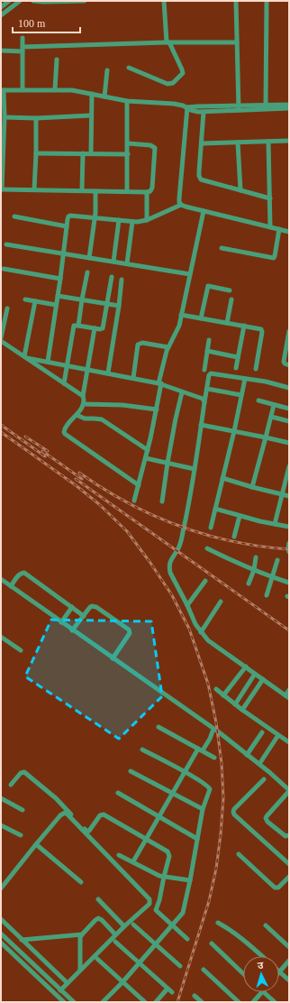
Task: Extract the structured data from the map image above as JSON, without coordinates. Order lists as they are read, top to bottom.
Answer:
{
  "scale_bar": "100 m",
  "north": "top"
}
